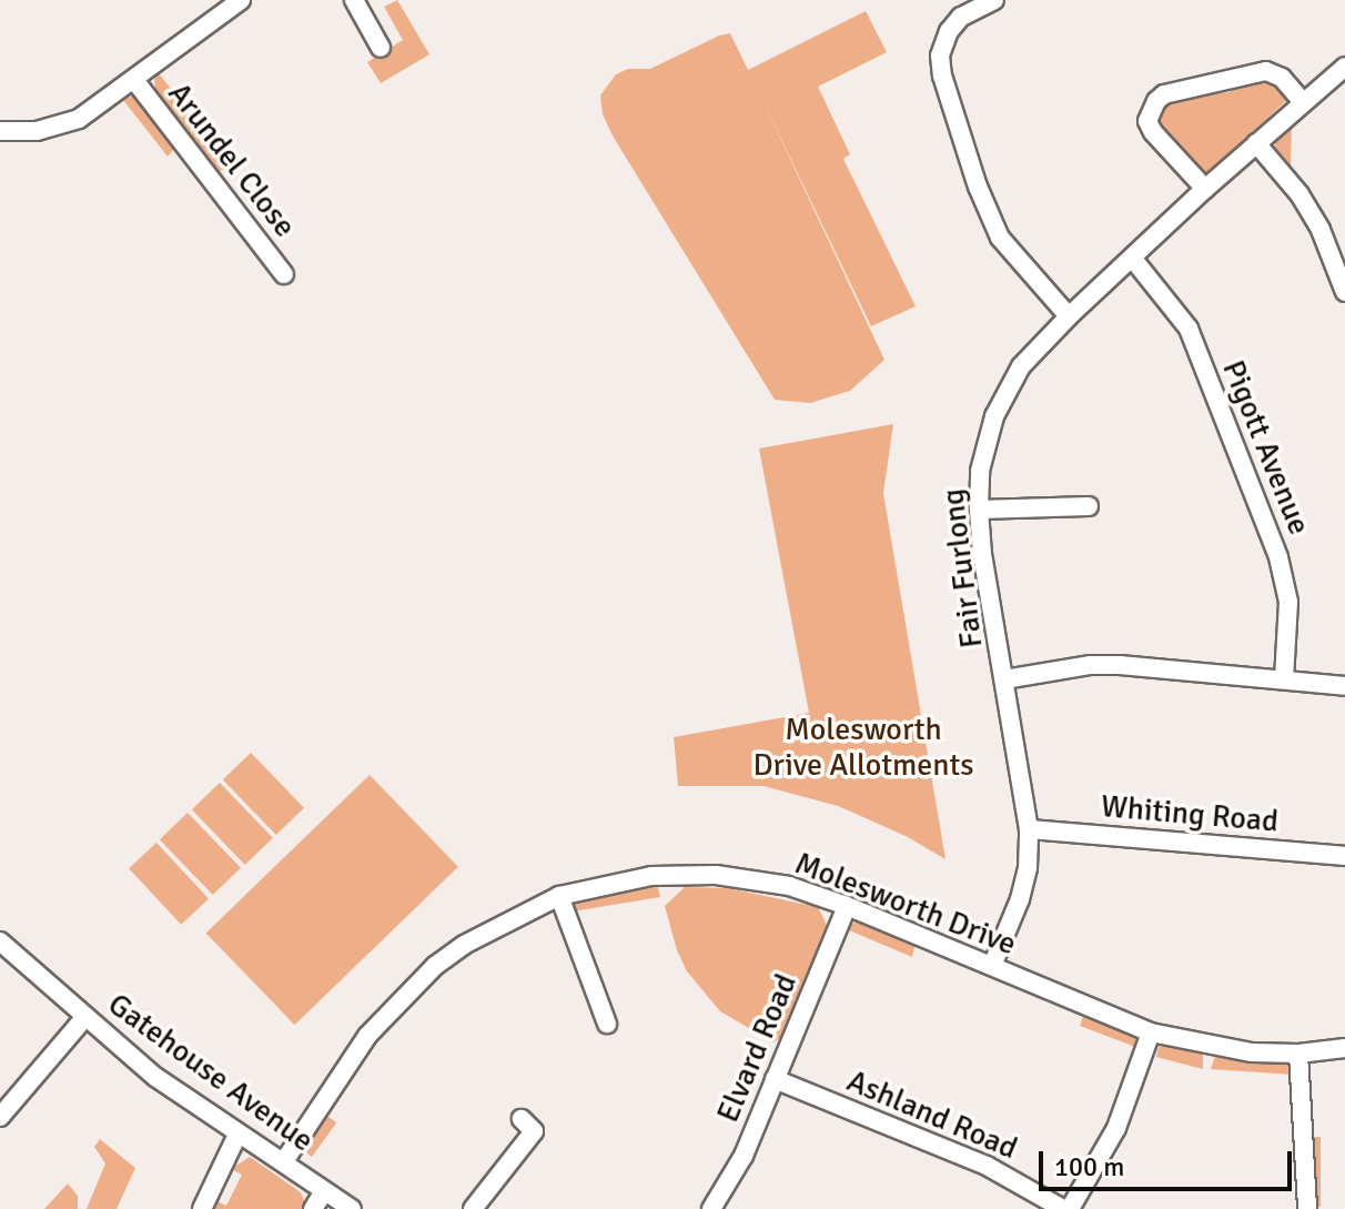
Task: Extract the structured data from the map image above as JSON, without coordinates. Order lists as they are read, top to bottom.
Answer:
{
  "streets": {
    "street": [
      "Arundel Close",
      "Pigott Avenue",
      "Fair Furlong",
      "Whiting Road",
      "Molesworth Drive",
      "Elvard Road",
      "Gatehouse Avenue",
      "Ashland Road"
    ]
  },
  "crossings": [
    ["Pigott Avenue", "Fair Furlong"],
    ["Fair Furlong", "Whiting Road"],
    ["Fair Furlong", "Molesworth Drive"],
    ["Molesworth Drive", "Elvard Road"],
    ["Molesworth Drive", "Gatehouse Avenue"],
    ["Elvard Road", "Ashland Road"]
  ],
  "parks": ["Molesworth Drive Allotments"],
  "scale_bar": "100 m"
}
